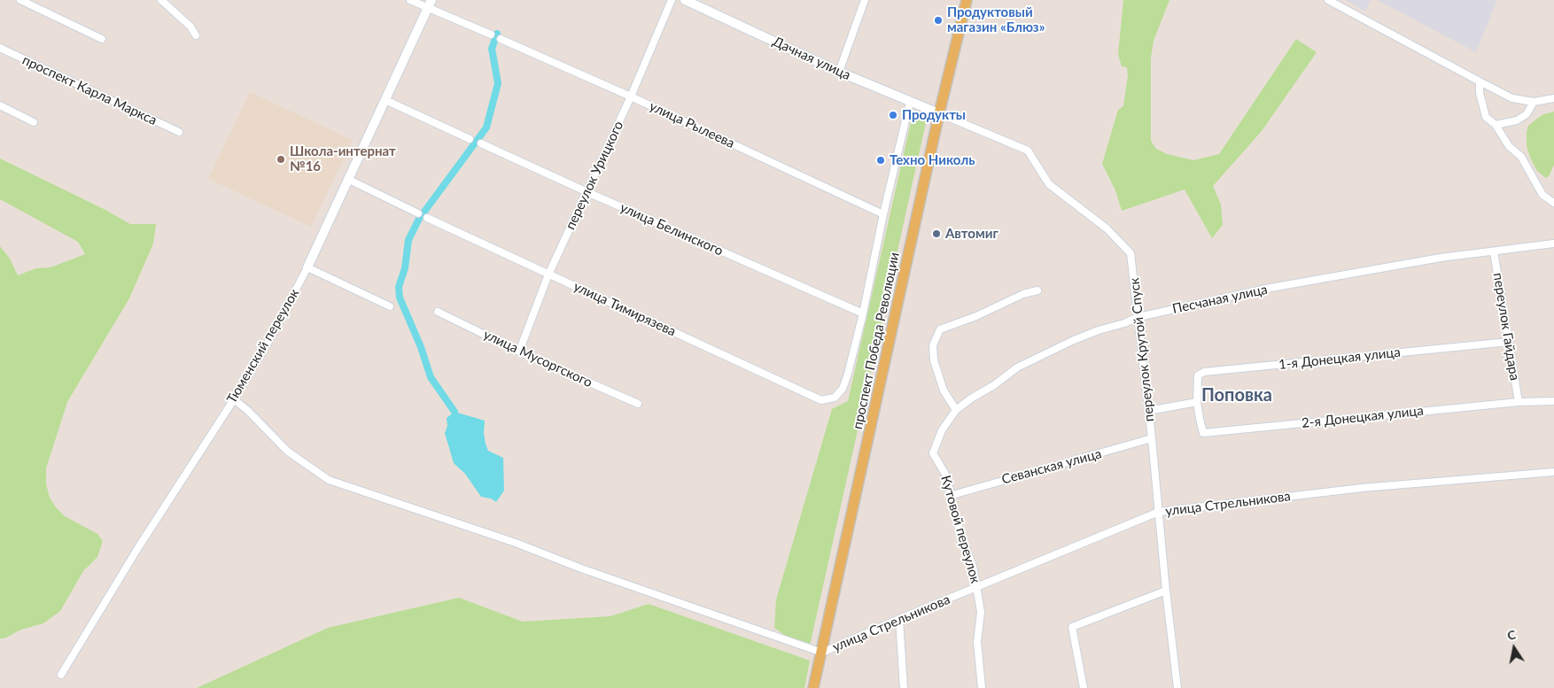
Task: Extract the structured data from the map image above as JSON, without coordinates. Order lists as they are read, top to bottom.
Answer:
{
  "streets": {
    "main road": ["проспект Победа Революции"],
    "street": [
      "Дачная улица",
      "проспект Карла Маркса",
      "улица Рылеева",
      "переулок Урицкого",
      "улица Белинского",
      "Песчаная улица",
      "улица Тимирязева",
      "переулок Гайдара",
      "Тюменский переулок",
      "переулок Крутой Спуск",
      "улица Мусоргского",
      "1-я Донецкая улица",
      "2-я Донецкая улица",
      "Севанская улица",
      "улица Стрельникова",
      "Кутовой переулок"
    ]
  },
  "crossings": [
    ["Дачная улица", "проспект Победа Революции"],
    ["Дачная улица", "переулок Крутой Спуск"],
    ["улица Рылеева", "переулок Урицкого"],
    ["переулок Урицкого", "улица Белинского"],
    ["переулок Урицкого", "улица Тимирязева"],
    ["переулок Урицкого", "улица Мусоргского"],
    ["улица Белинского", "улица Тимирязева"],
    ["Песчаная улица", "переулок Гайдара"],
    ["Песчаная улица", "переулок Крутой Спуск"],
    ["Песчаная улица", "Кутовой переулок"],
    ["переулок Гайдара", "1-я Донецкая улица"],
    ["переулок Гайдара", "2-я Донецкая улица"],
    ["проспект Победа Революции", "переулок Крутой Спуск"],
    ["проспект Победа Революции", "улица Стрельникова"],
    ["переулок Крутой Спуск", "Севанская улица"],
    ["переулок Крутой Спуск", "улица Стрельникова"],
    ["1-я Донецкая улица", "2-я Донецкая улица"],
    ["Севанская улица", "Кутовой переулок"],
    ["улица Стрельникова", "Кутовой переулок"]
  ],
  "districts": ["Поповка"],
  "places": [
    "Продуктовый магазин «Блюз»",
    "Продукты",
    "Школа-интернат №16",
    "Техно Николь",
    "Автомиг"
  ],
  "north": "top"
}
